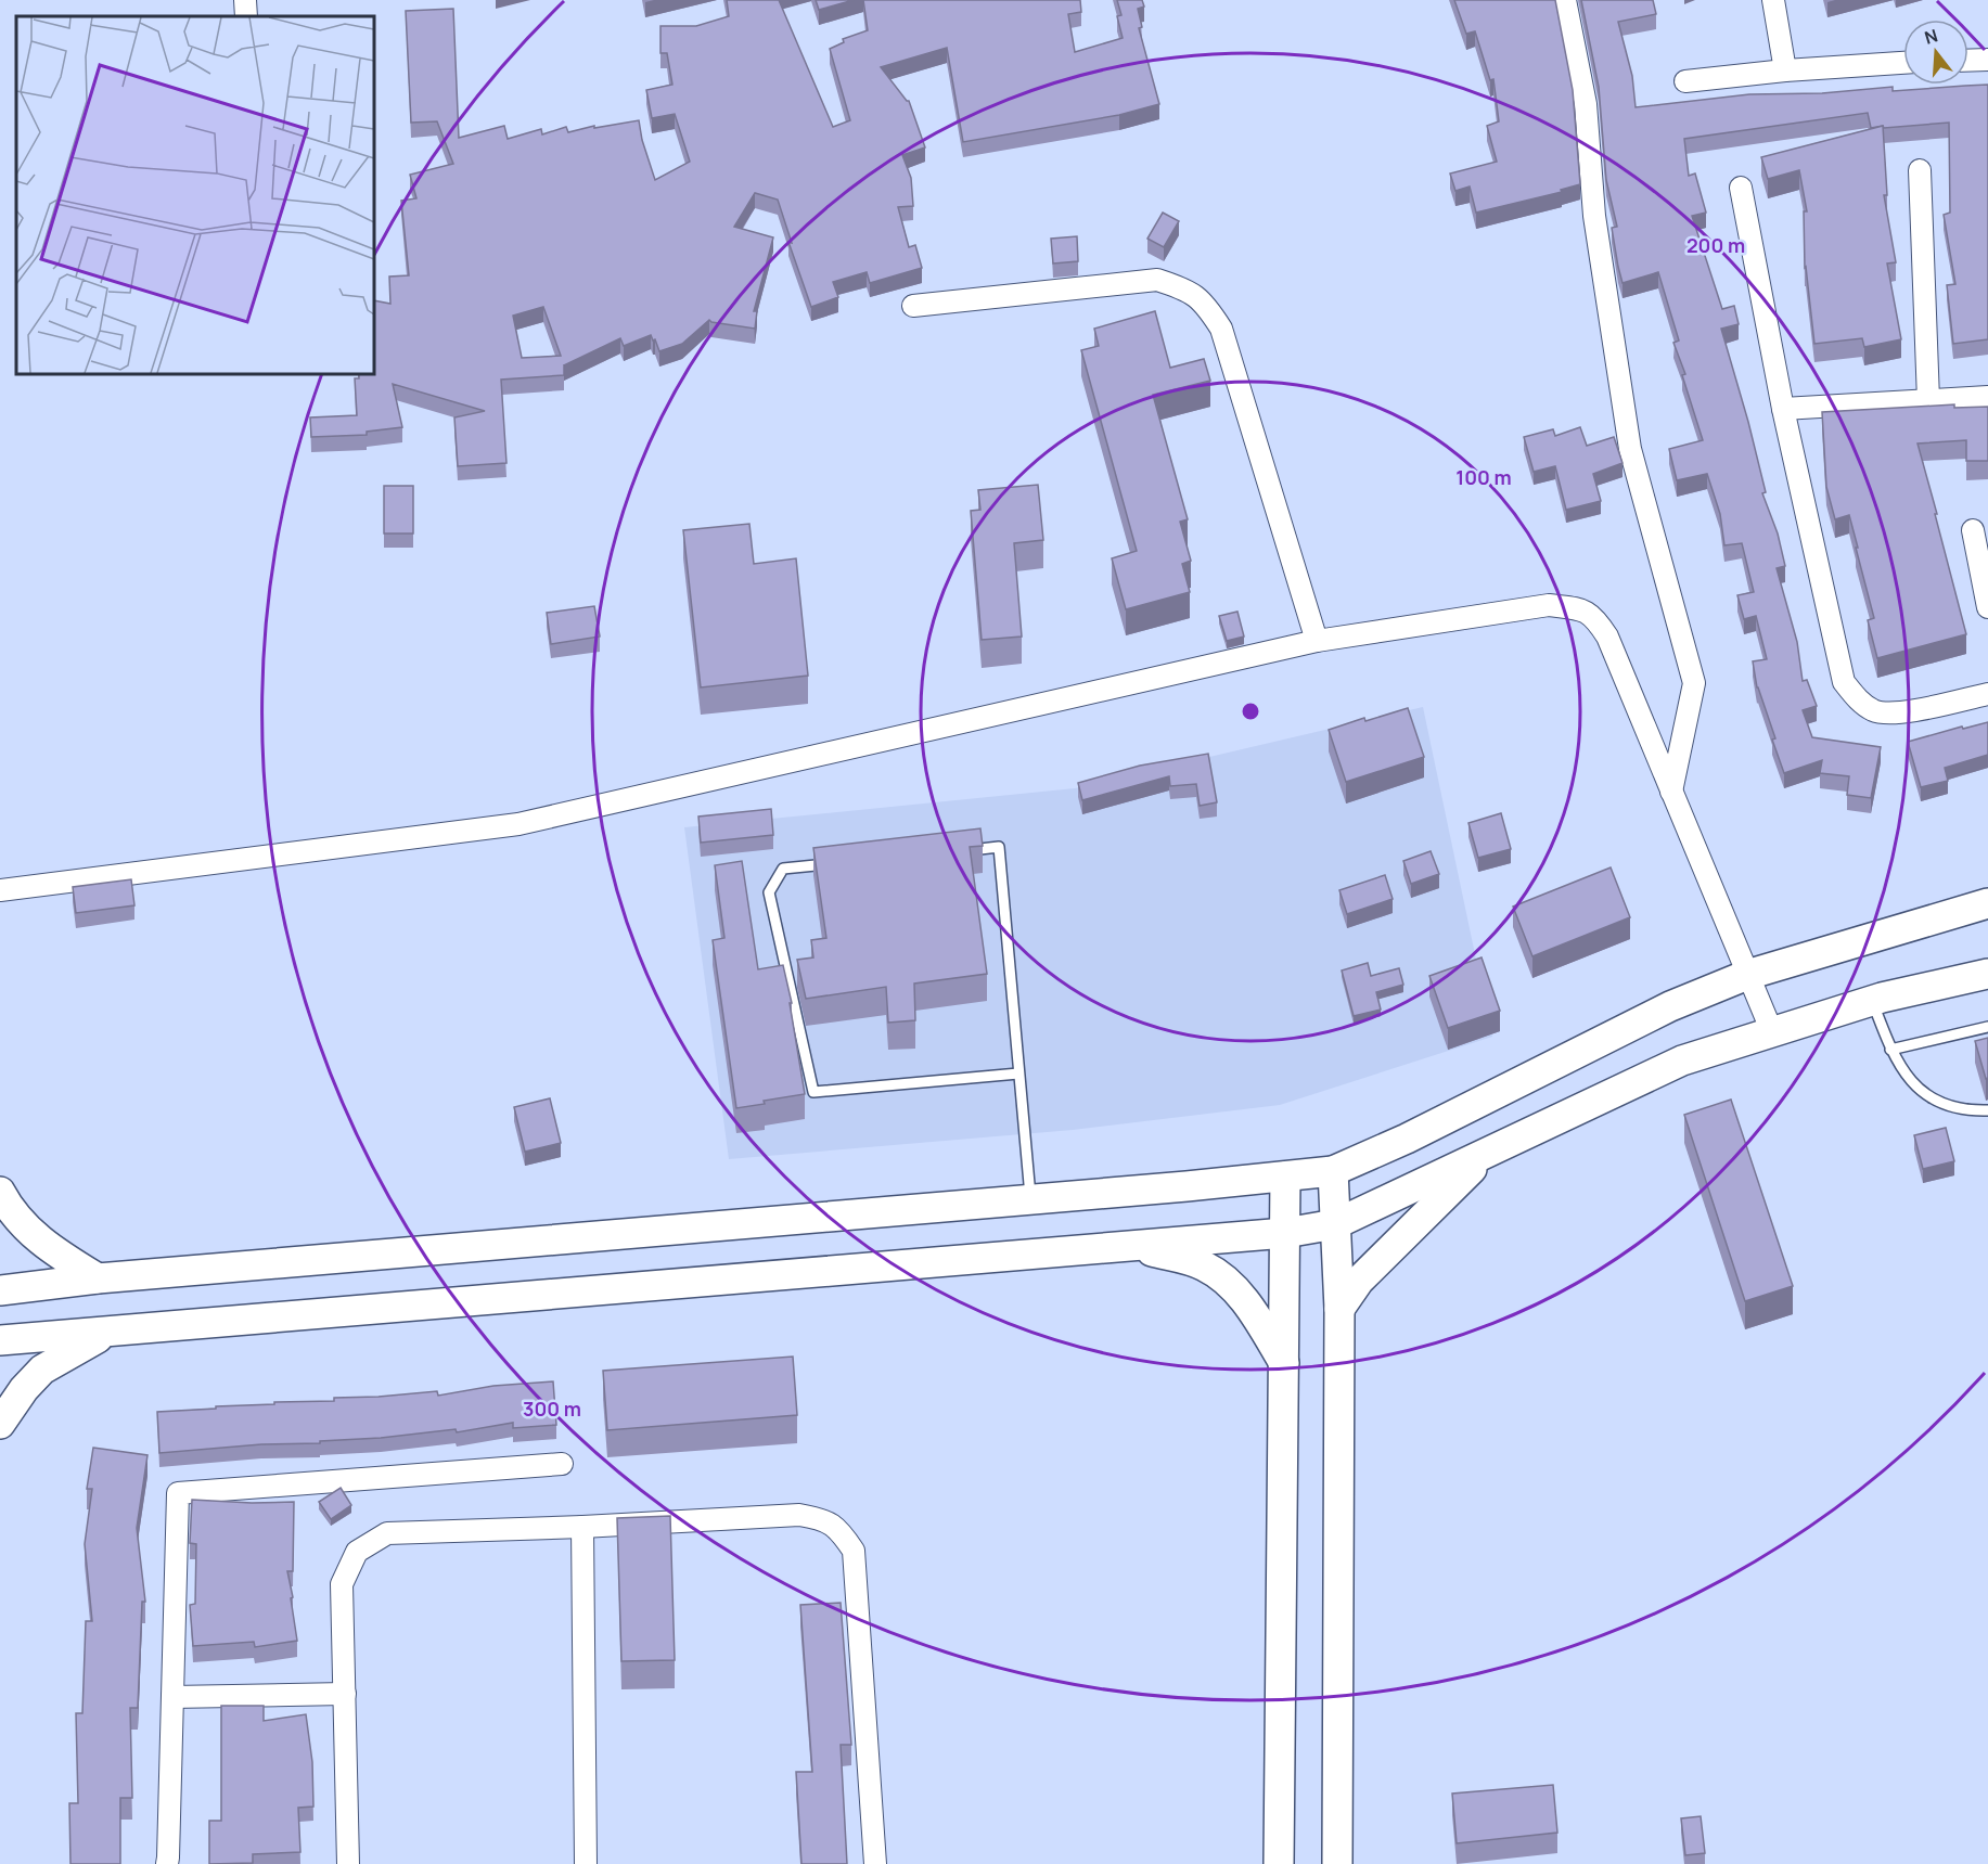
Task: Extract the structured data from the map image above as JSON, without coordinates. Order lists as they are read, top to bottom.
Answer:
{
  "north": "top",
  "rings": ["200 m", "100 m", "300 m"]
}
